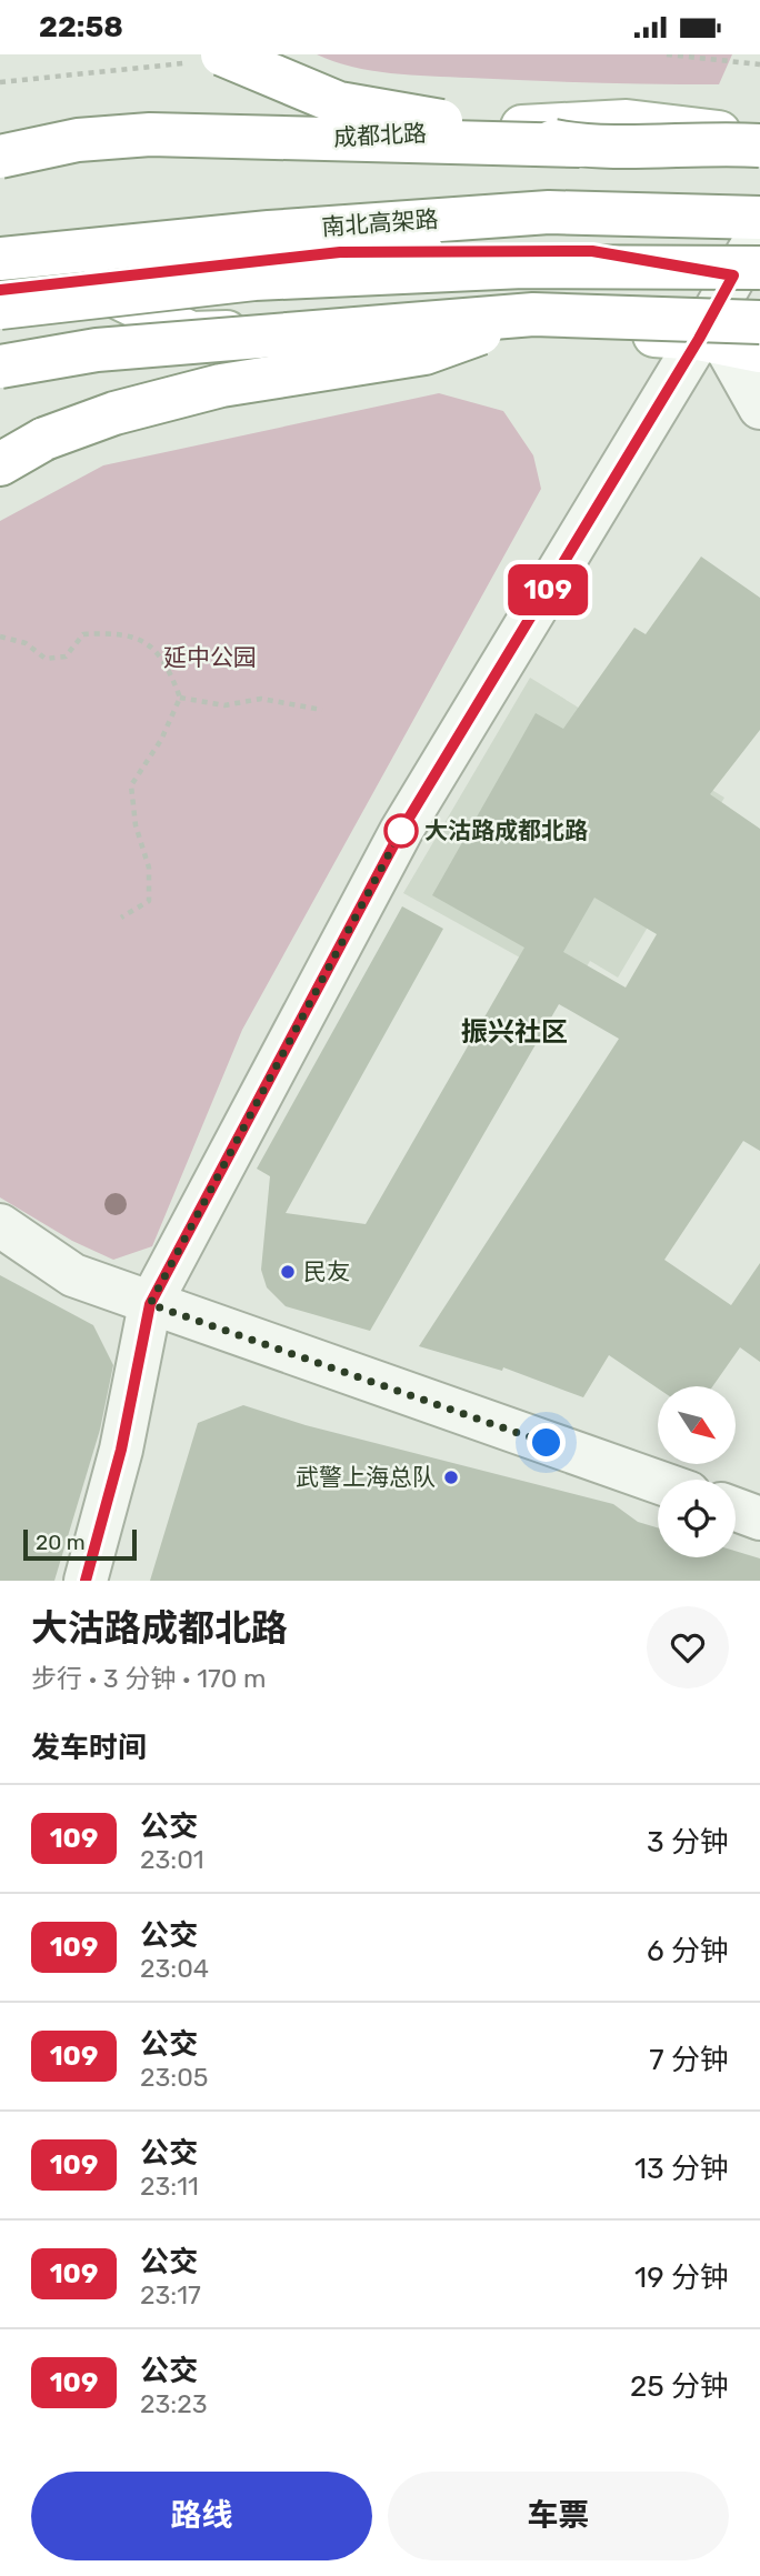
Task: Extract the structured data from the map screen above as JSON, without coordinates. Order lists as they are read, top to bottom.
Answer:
{
  "streets": {
    "main road": ["成都北路", "南北高架路"]
  },
  "districts": ["振兴社区"],
  "parks": ["延中公园"],
  "places": ["大沽路成都北路", "民友", "武警上海总队"],
  "lines": ["bus line 109"],
  "scale_bar": "20 m",
  "north": "bottom right",
  "page": {
    "status": "22:58",
    "on_map": "109",
    "scale": "20 m",
    "heading": [
      ["大沽路成都北路", "步行 · 3 分钟 · 170 m"],
      "发车时间"
    ],
    "list": [
      {
        "mark": "109",
        "name": "公交",
        "note": "23:01",
        "value": "3 分钟"
      },
      {
        "mark": "109",
        "name": "公交",
        "note": "23:04",
        "value": "6 分钟"
      },
      {
        "mark": "109",
        "name": "公交",
        "note": "23:05",
        "value": "7 分钟"
      },
      {
        "mark": "109",
        "name": "公交",
        "note": "23:11",
        "value": "13 分钟"
      },
      {
        "mark": "109",
        "name": "公交",
        "note": "23:17",
        "value": "19 分钟"
      },
      {
        "mark": "109",
        "name": "公交",
        "note": "23:23",
        "value": "25 分钟"
      }
    ],
    "buttons": ["路线", "车票"]
  }
}
